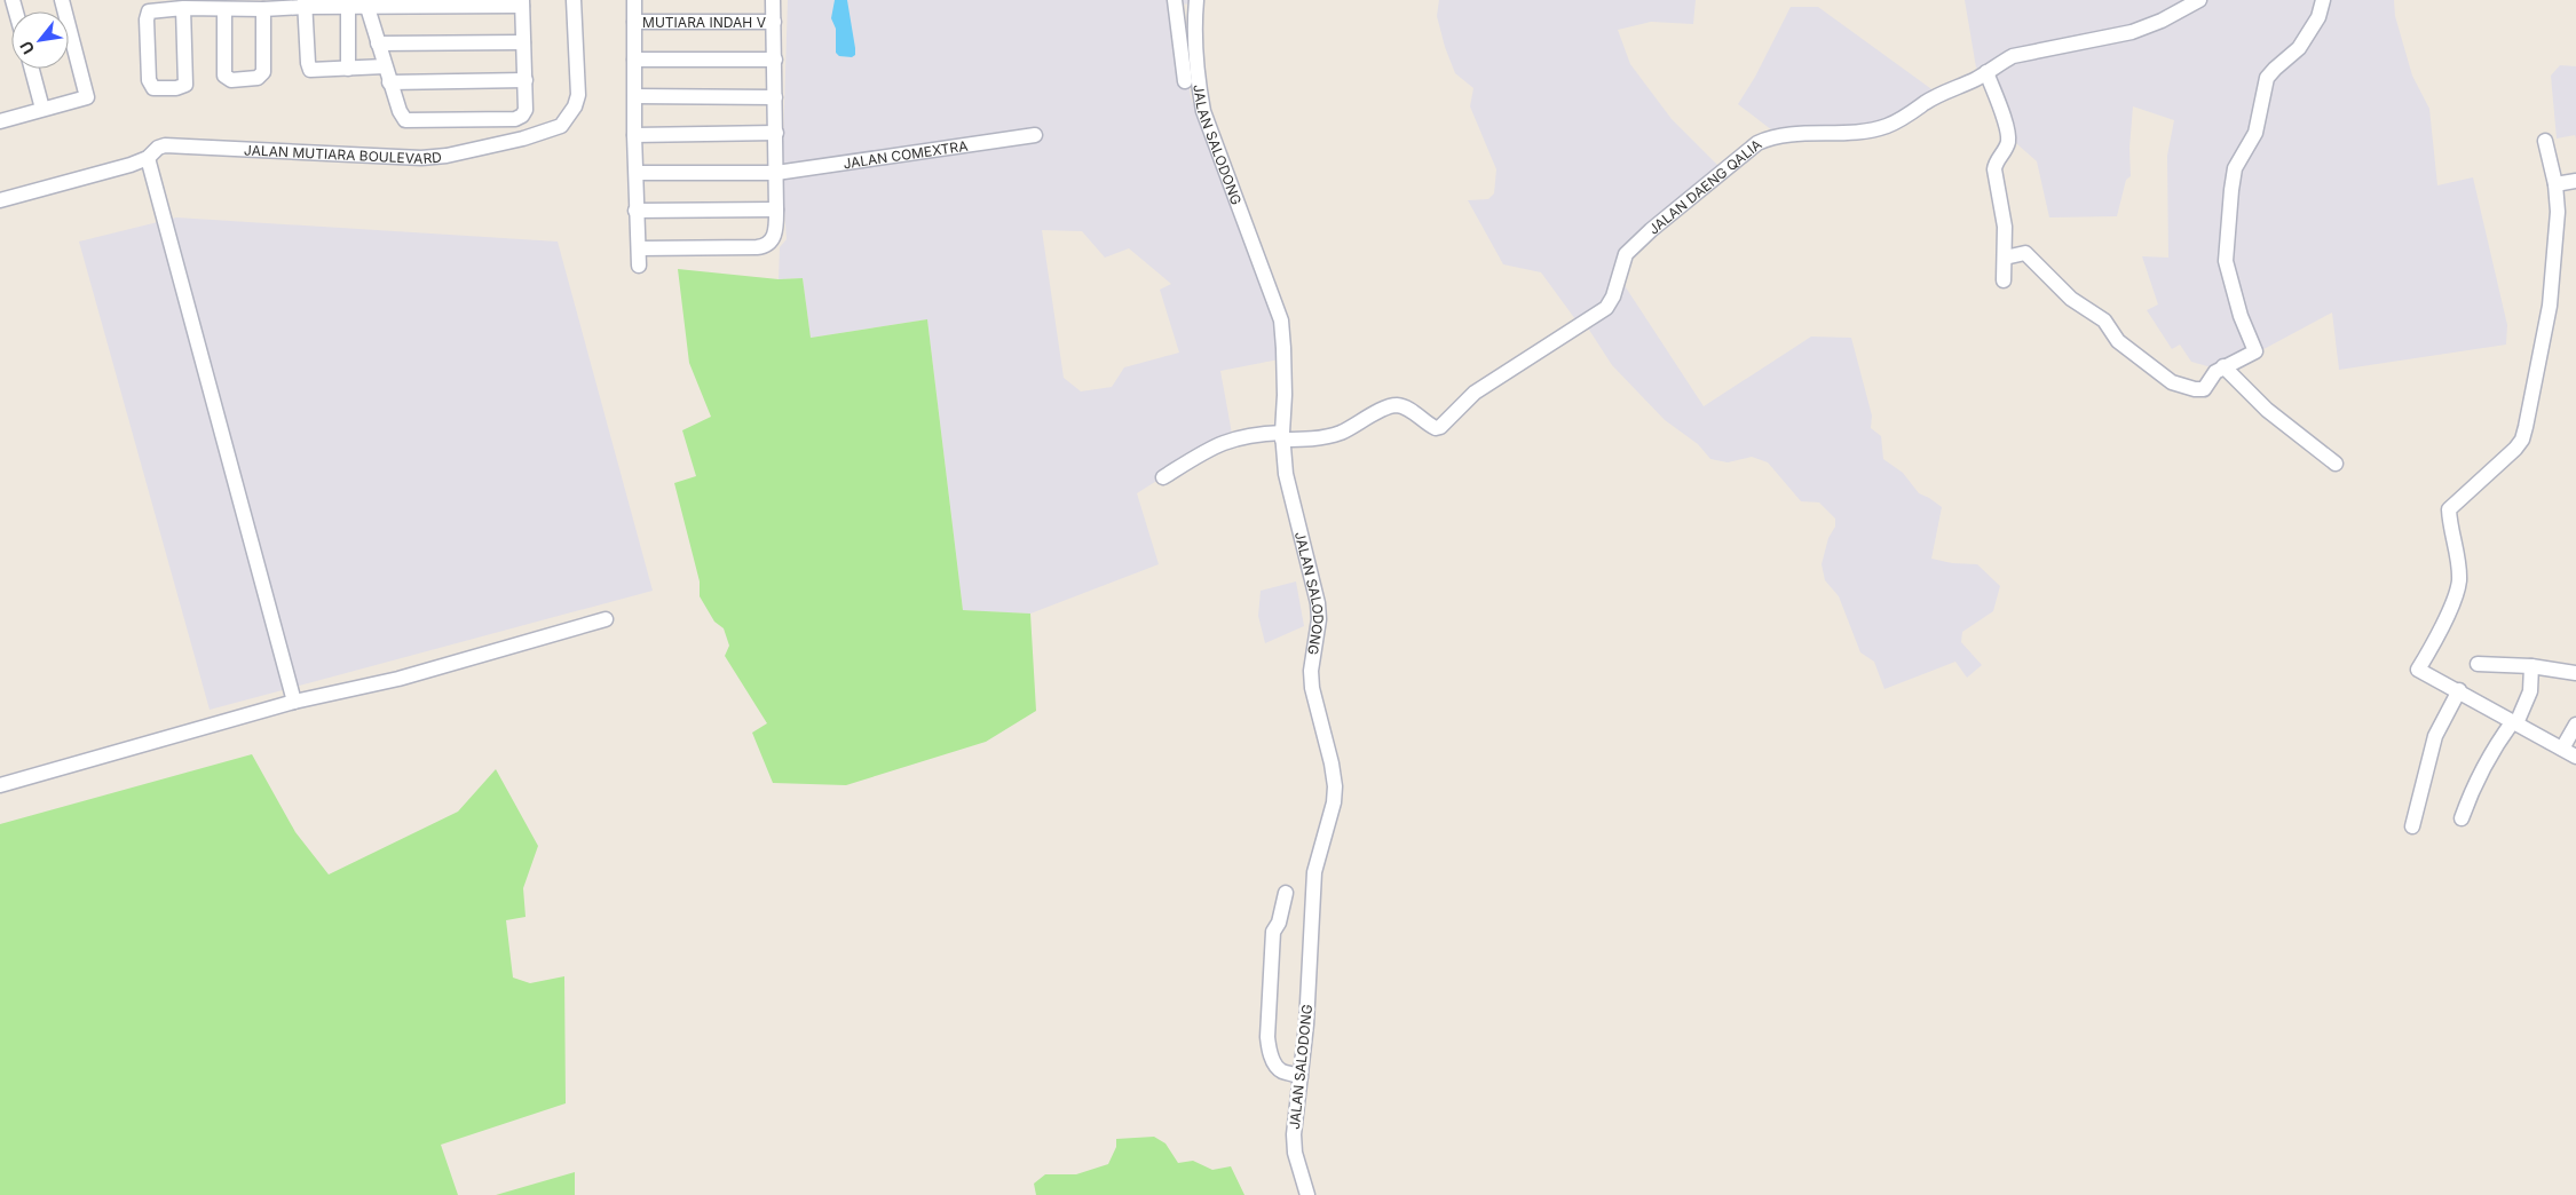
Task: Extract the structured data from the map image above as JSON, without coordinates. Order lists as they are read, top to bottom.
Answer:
{
  "streets": {
    "street": [
      "MUTIARA INDAH V",
      "JALAN SALODONG",
      "JALAN MUTIARA BOULEVARD",
      "JALAN COMEXTRA",
      "JALAN DAENG QALIA"
    ]
  },
  "crossings": [
    ["JALAN SALODONG", "JALAN DAENG QALIA"]
  ],
  "north": "bottom left"
}
